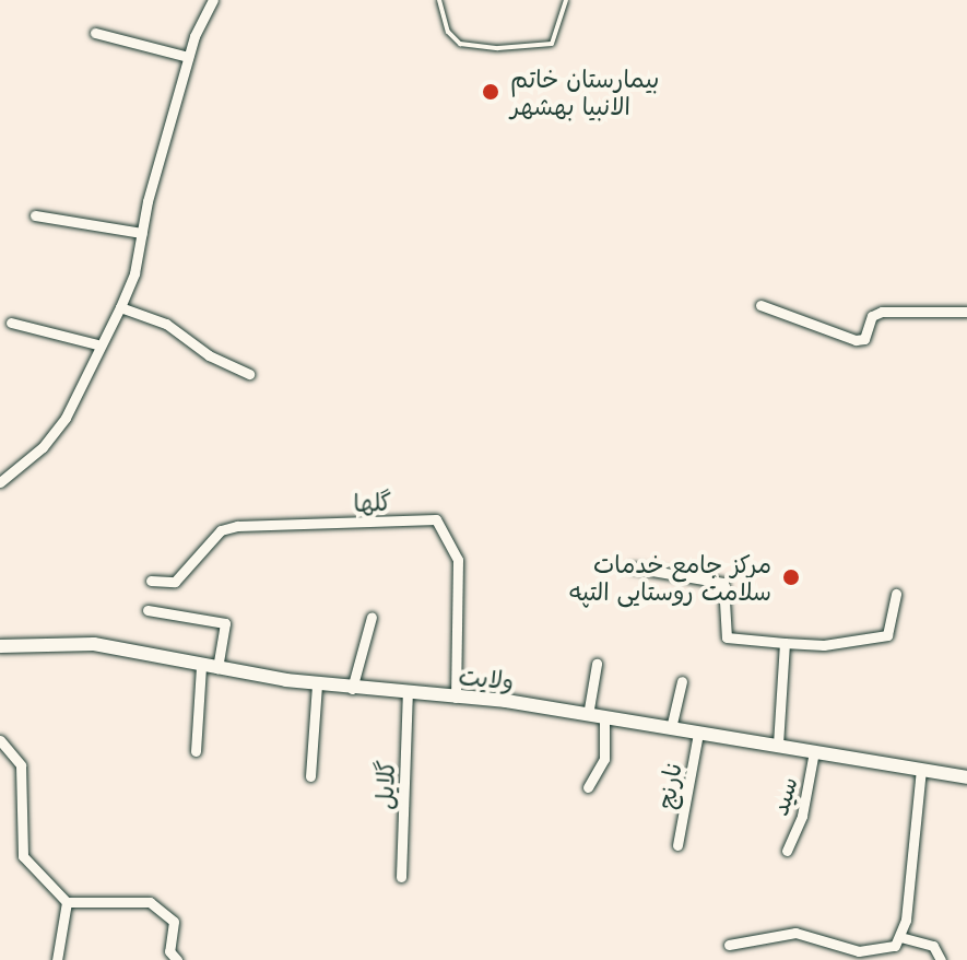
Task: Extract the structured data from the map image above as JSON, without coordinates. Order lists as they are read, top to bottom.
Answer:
{
  "streets": {
    "street": [
      "گلها",
      "ولایت",
      "گلایل",
      "نارنج",
      "سید"
    ]
  },
  "crossings": [
    ["گلها", "ولایت"],
    ["ولایت", "گلایل"],
    ["ولایت", "نارنج"],
    ["ولایت", "سید"]
  ],
  "places": ["بیمارستان خاتم الانبیا بهشهر", "مرکز جامع خدمات سلامت روستایی التپه"]
}
